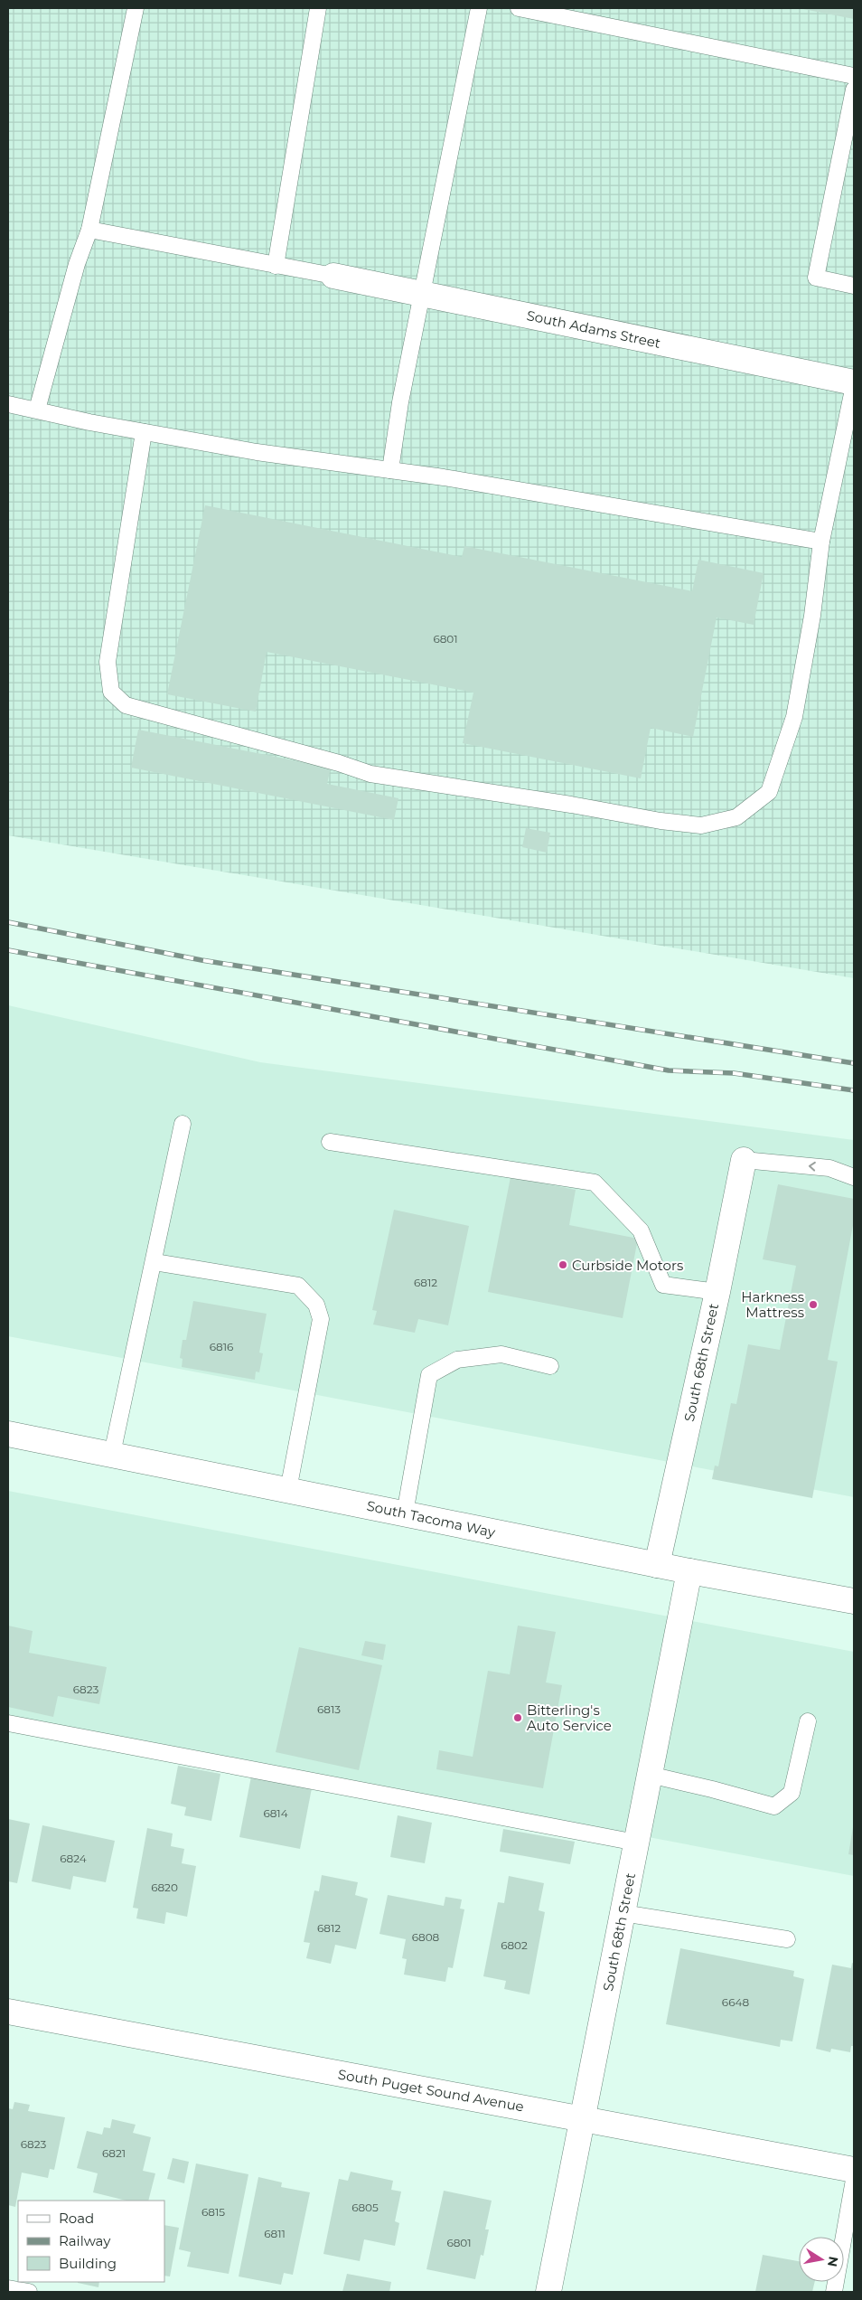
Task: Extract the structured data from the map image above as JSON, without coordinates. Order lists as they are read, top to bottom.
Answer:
{
  "streets": {
    "street": [
      "South Adams Street",
      "South 68th Street",
      "South Tacoma Way",
      "South Puget Sound Avenue"
    ]
  },
  "crossings": [
    ["South 68th Street", "South Tacoma Way"],
    ["South 68th Street", "South Puget Sound Avenue"]
  ],
  "places": ["Curbside Motors", "Harkness Mattress", "Bitterling's Auto Service"],
  "house_numbers": [
    "6801",
    "6812",
    "6816",
    "6823",
    "6813",
    "6814",
    "6824",
    "6820",
    "6812",
    "6808",
    "6802",
    "6648",
    "6823",
    "6821",
    "6805",
    "6815",
    "6811",
    "6801"
  ],
  "legend": ["Road", "Railway", "Building"],
  "north": "right"
}
